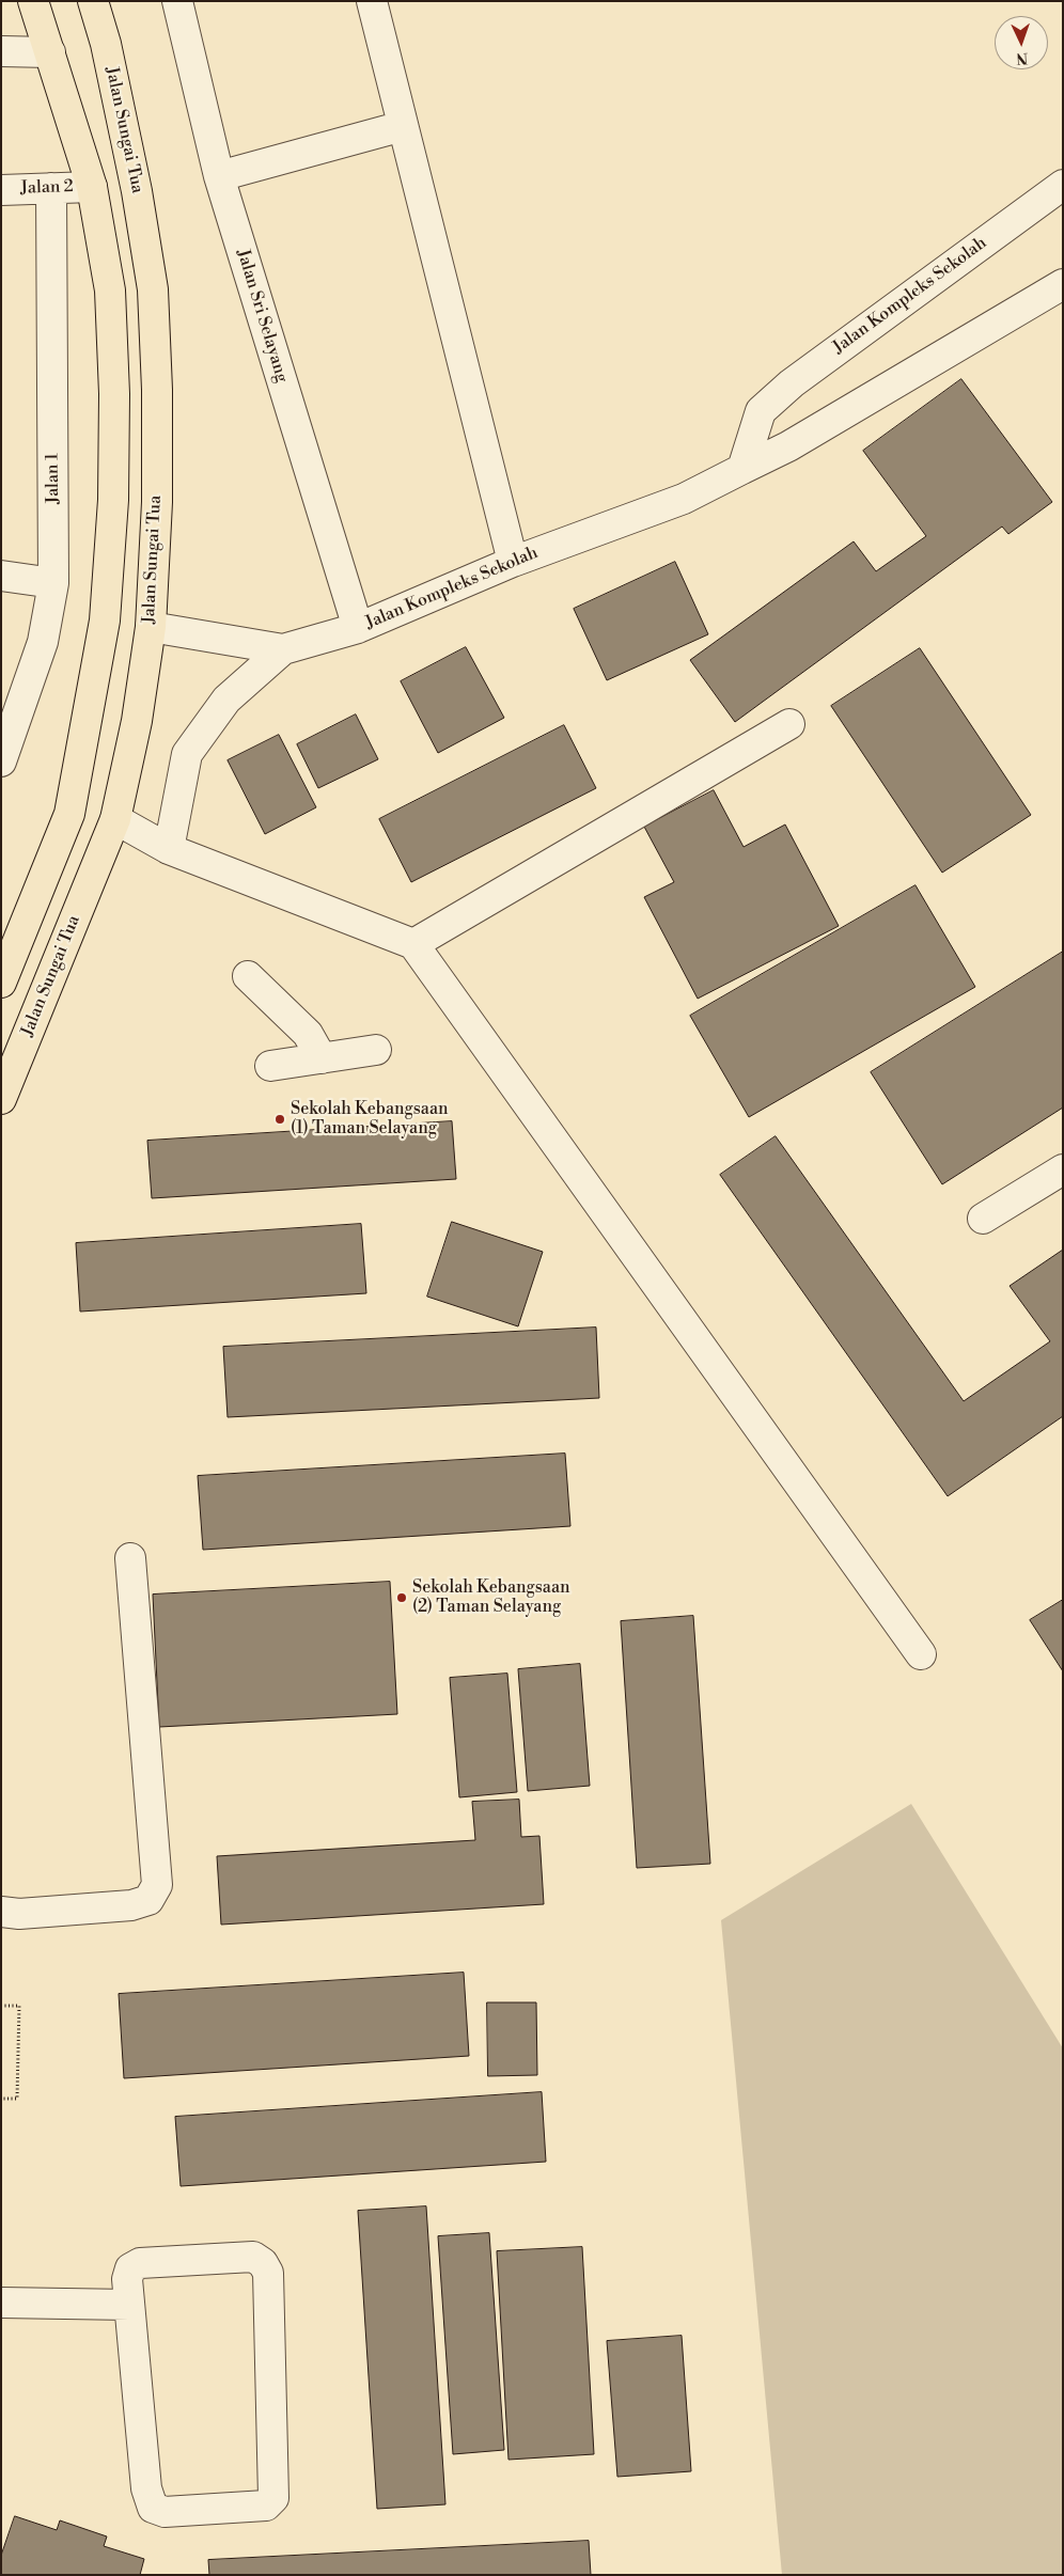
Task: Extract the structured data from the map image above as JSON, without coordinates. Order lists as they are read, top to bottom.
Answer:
{
  "streets": {
    "main road": ["Jalan Sungai Tua"],
    "street": [
      "Jalan 2",
      "Jalan Kompleks Sekolah",
      "Jalan Sri Selayang",
      "Jalan 1"
    ]
  },
  "crossings": [
    ["Jalan Sungai Tua", "Jalan Kompleks Sekolah"],
    ["Jalan 2", "Jalan 1"],
    ["Jalan Kompleks Sekolah", "Jalan Sri Selayang"]
  ],
  "places": ["Sekolah Kebangsaan (1) Taman Selayang", "Sekolah Kebangsaan (2) Taman Selayang"],
  "north": "bottom"
}
